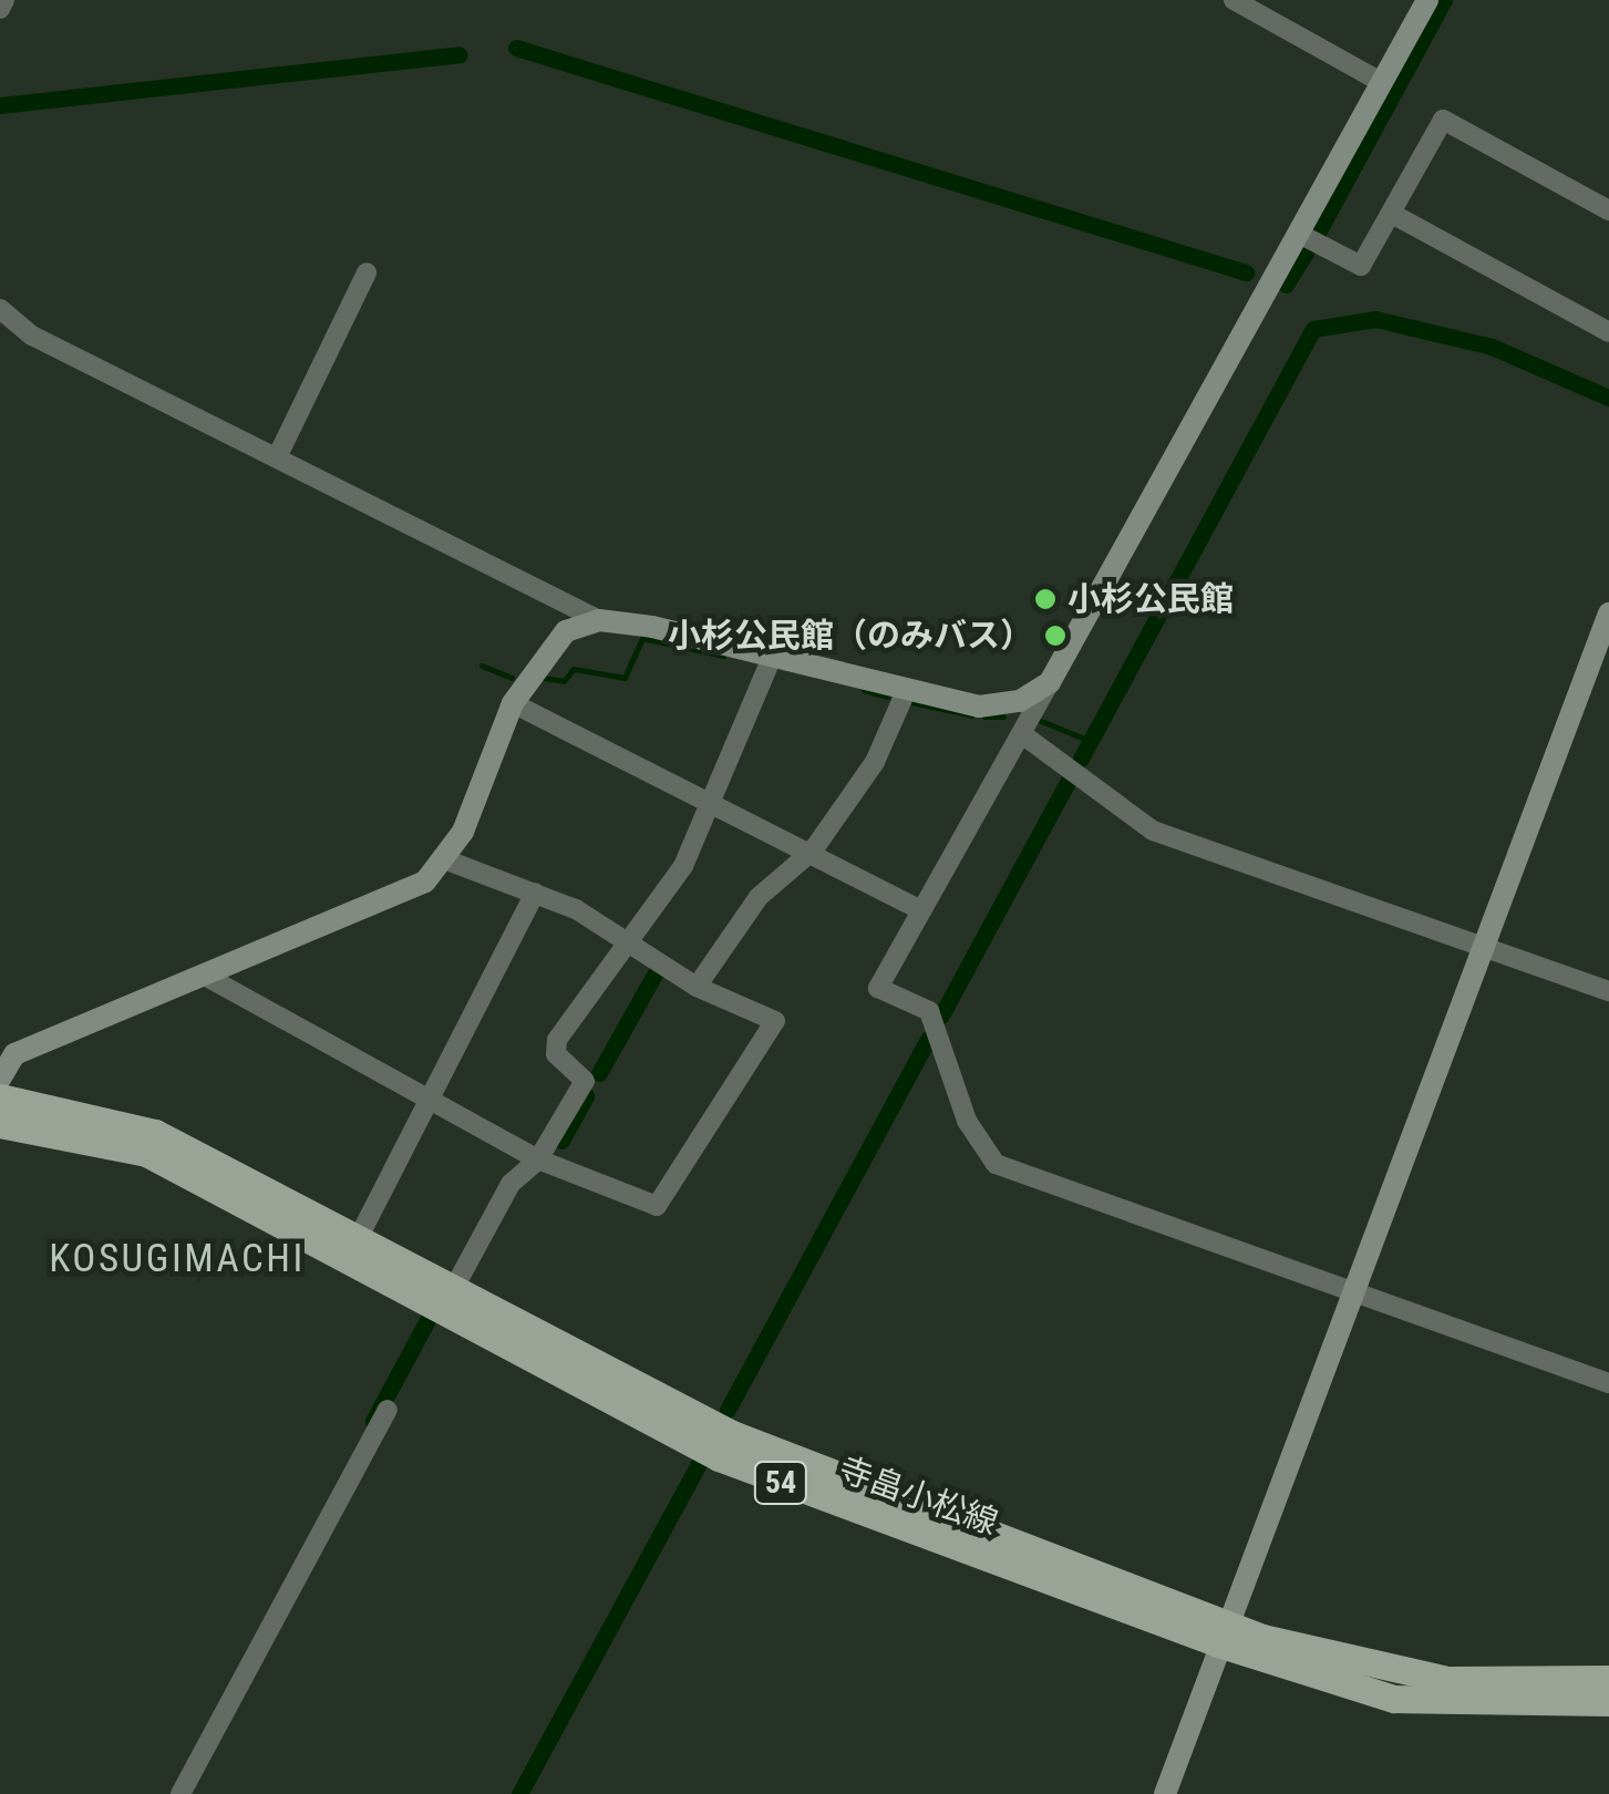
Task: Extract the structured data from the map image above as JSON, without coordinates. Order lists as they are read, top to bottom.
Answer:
{
  "streets": {
    "main road": ["54", "寺畠小松線"]
  },
  "districts": ["KOSUGIMACHI"],
  "places": ["小杉公民館", "小杉公民館（のみバス）"]
}
